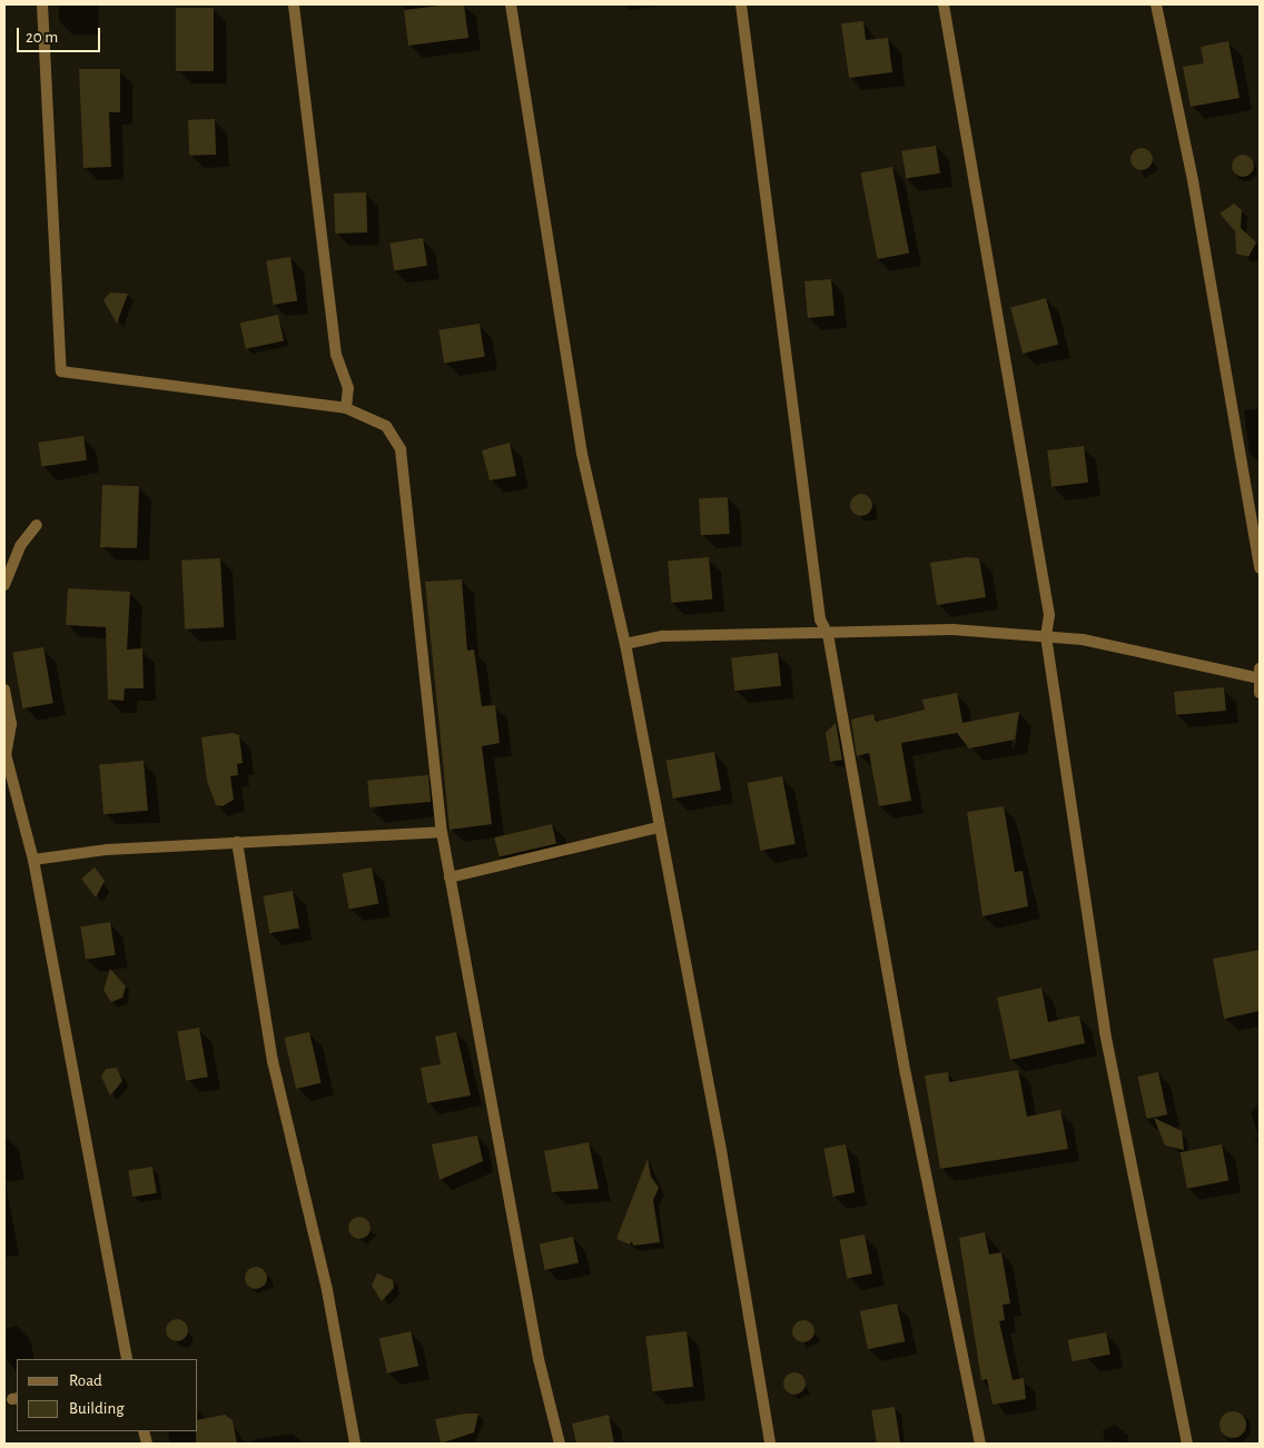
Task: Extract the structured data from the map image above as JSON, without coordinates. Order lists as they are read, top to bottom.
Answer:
{
  "legend": ["Road", "Building"],
  "scale_bar": "20 m"
}
